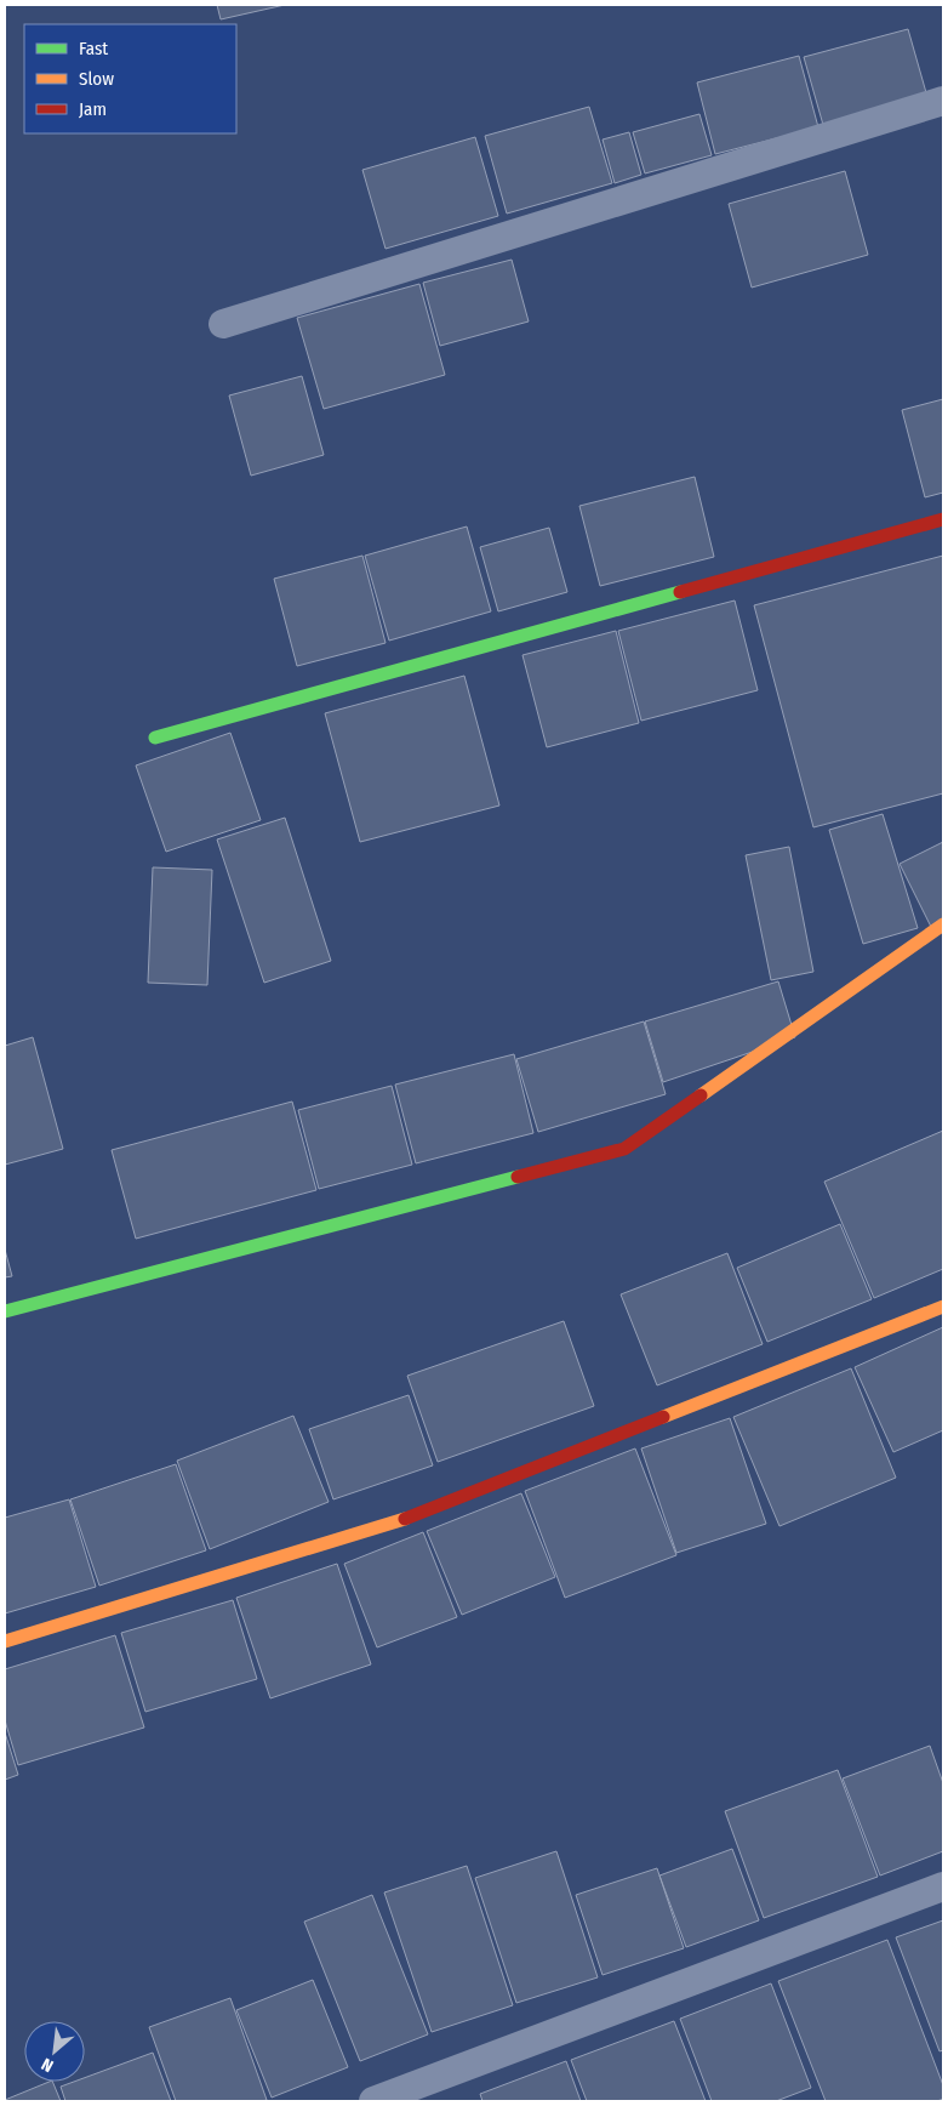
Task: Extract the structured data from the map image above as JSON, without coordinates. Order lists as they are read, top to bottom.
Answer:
{
  "legend": ["Fast", "Slow", "Jam"],
  "north": "bottom left"
}
